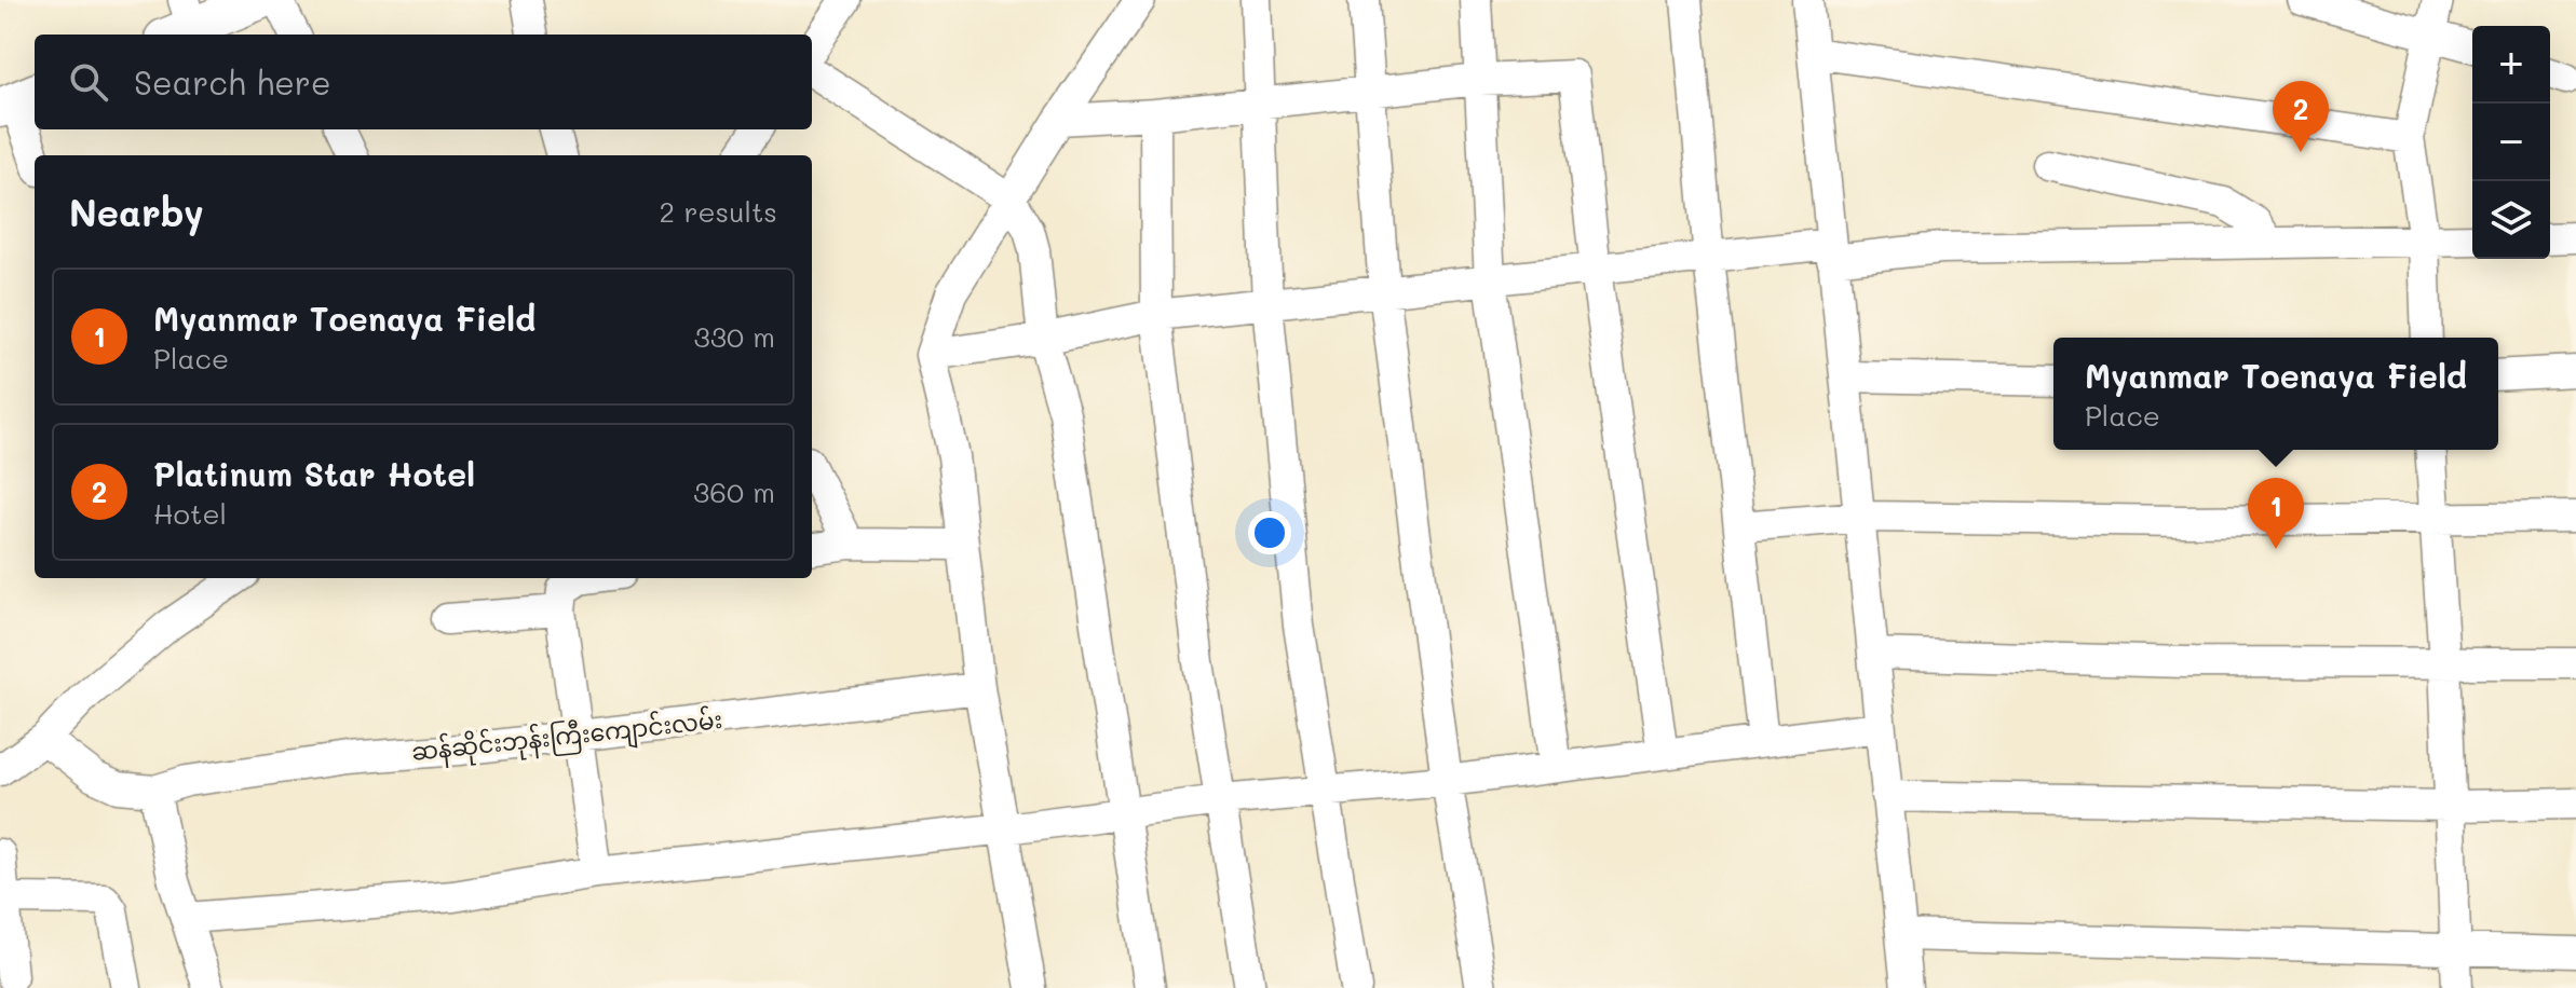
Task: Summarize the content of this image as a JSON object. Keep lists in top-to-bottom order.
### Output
{
  "streets": {
    "street": ["ဆန်ဆိုင်းဘုန်းကြီးကျောင်းလမ်း"]
  },
  "page": {
    "map_buttons": ["+", "−"],
    "search": "Search here",
    "pins": ["2", "1"],
    "heading": ["Nearby", "2 results"],
    "list": [
      {
        "mark": "1",
        "name": "Myanmar Toenaya Field",
        "note": "Place",
        "value": "330 m"
      },
      {
        "mark": "2",
        "name": "Platinum Star Hotel",
        "note": "Hotel",
        "value": "360 m"
      }
    ],
    "popup": ["Myanmar Toenaya Field", "Place"]
  }
}
